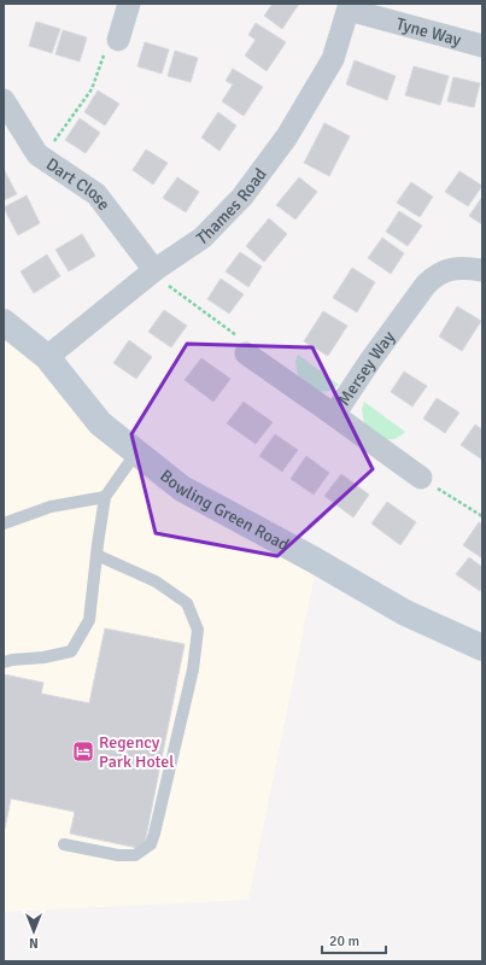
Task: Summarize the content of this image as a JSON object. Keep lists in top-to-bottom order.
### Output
{
  "streets": {
    "street": [
      "Tyne Way",
      "Dart Close",
      "Thames Road",
      "Mersey Way",
      "Bowling Green Road"
    ]
  },
  "crossings": [
    ["Tyne Way", "Thames Road"],
    ["Dart Close", "Thames Road"],
    ["Thames Road", "Bowling Green Road"]
  ],
  "places": {
    "hotel": ["Regency Park Hotel"]
  },
  "scale_bar": "20 m",
  "north": "bottom"
}
